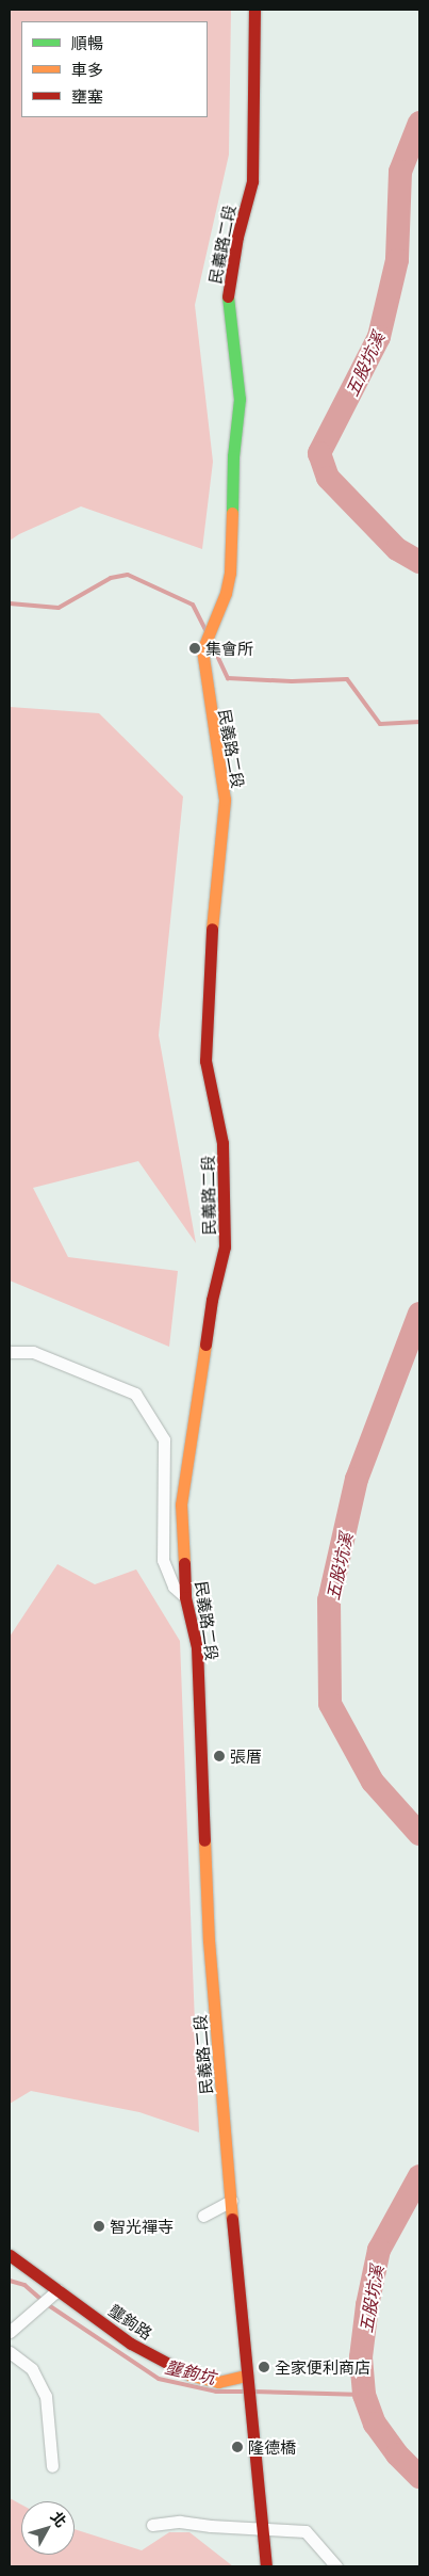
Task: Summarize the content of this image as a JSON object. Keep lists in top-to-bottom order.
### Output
{
  "streets": {
    "main road": ["民義路二段", "壟鉤路"]
  },
  "crossings": [
    ["民義路二段", "壟鉤路"]
  ],
  "water": ["五股坑溪", "壟鉤坑"],
  "places": [
    "集會所",
    "張厝",
    "智光禪寺",
    "全家便利商店",
    "隆德橋"
  ],
  "legend": ["順暢", "車多", "壅塞"],
  "north": "top right"
}
